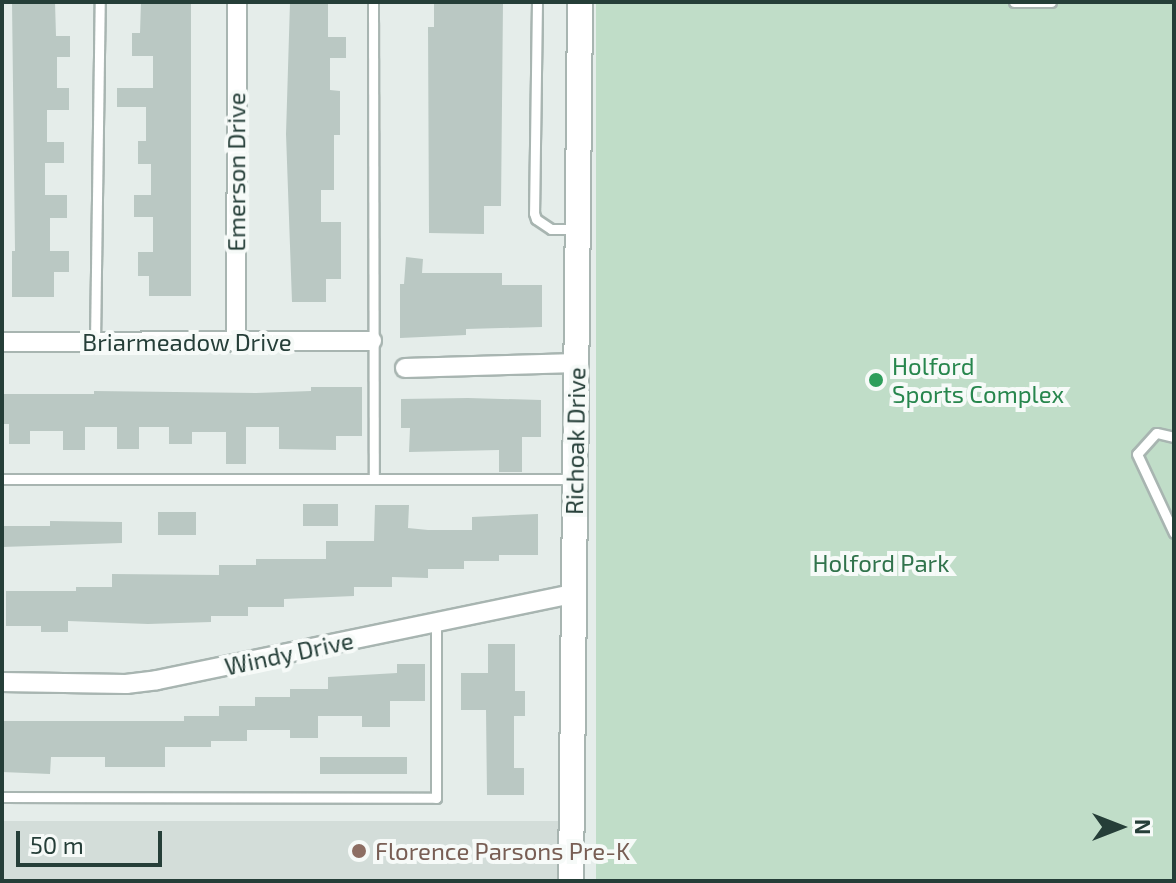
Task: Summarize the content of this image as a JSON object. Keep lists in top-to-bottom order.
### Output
{
  "streets": {
    "street": [
      "Emerson Drive",
      "Briarmeadow Drive",
      "Richoak Drive",
      "Windy Drive"
    ]
  },
  "crossings": [
    ["Emerson Drive", "Briarmeadow Drive"],
    ["Richoak Drive", "Windy Drive"]
  ],
  "parks": ["Holford Park"],
  "places": ["Holford Sports Complex", "Florence Parsons Pre-K"],
  "scale_bar": "50 m",
  "north": "right"
}
